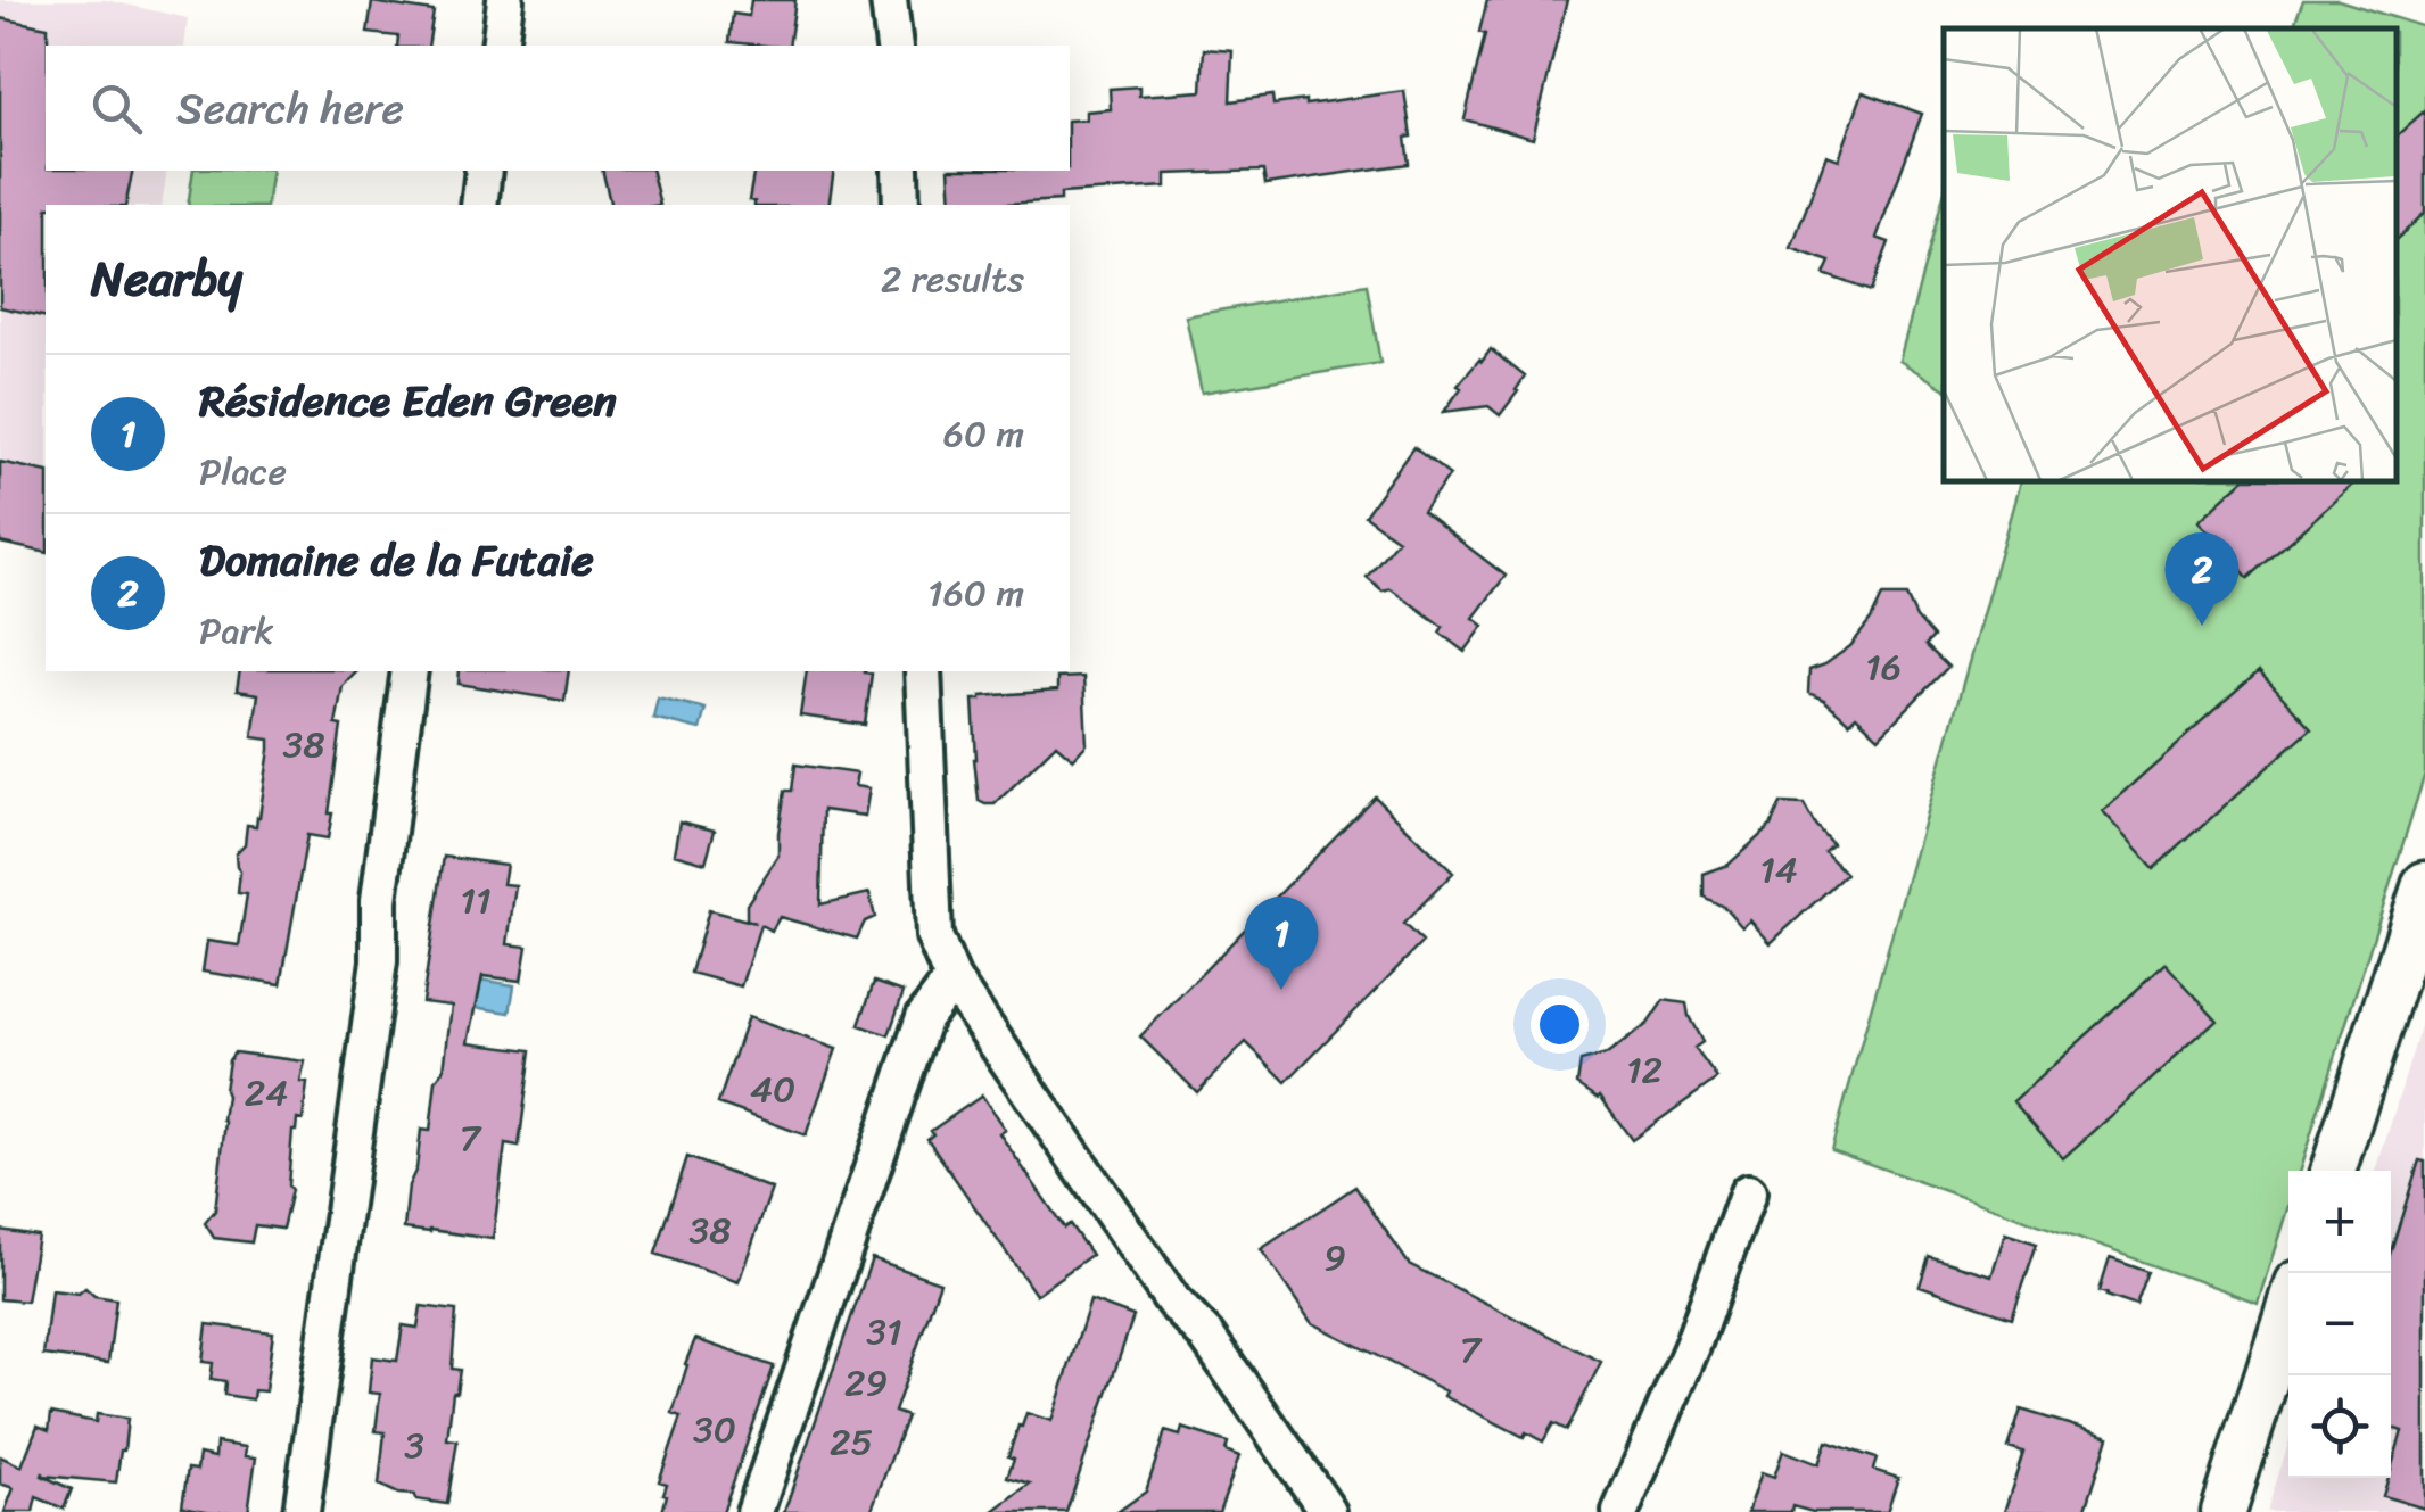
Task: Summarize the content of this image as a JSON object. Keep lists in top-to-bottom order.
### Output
{
  "house_numbers": [
    "16",
    "38",
    "14",
    "11",
    "12",
    "40",
    "24",
    "7",
    "38",
    "9",
    "31",
    "7",
    "29",
    "30",
    "25",
    "3"
  ],
  "page": {
    "search": "Search here",
    "heading": ["Nearby", "2 results"],
    "list": [
      {
        "mark": "1",
        "name": "Résidence Eden Green",
        "note": "Place",
        "value": "60 m"
      },
      {
        "mark": "2",
        "name": "Domaine de la Futaie",
        "note": "Park",
        "value": "160 m"
      }
    ],
    "pins": ["2", "1"],
    "map_buttons": ["+", "−"]
  }
}
